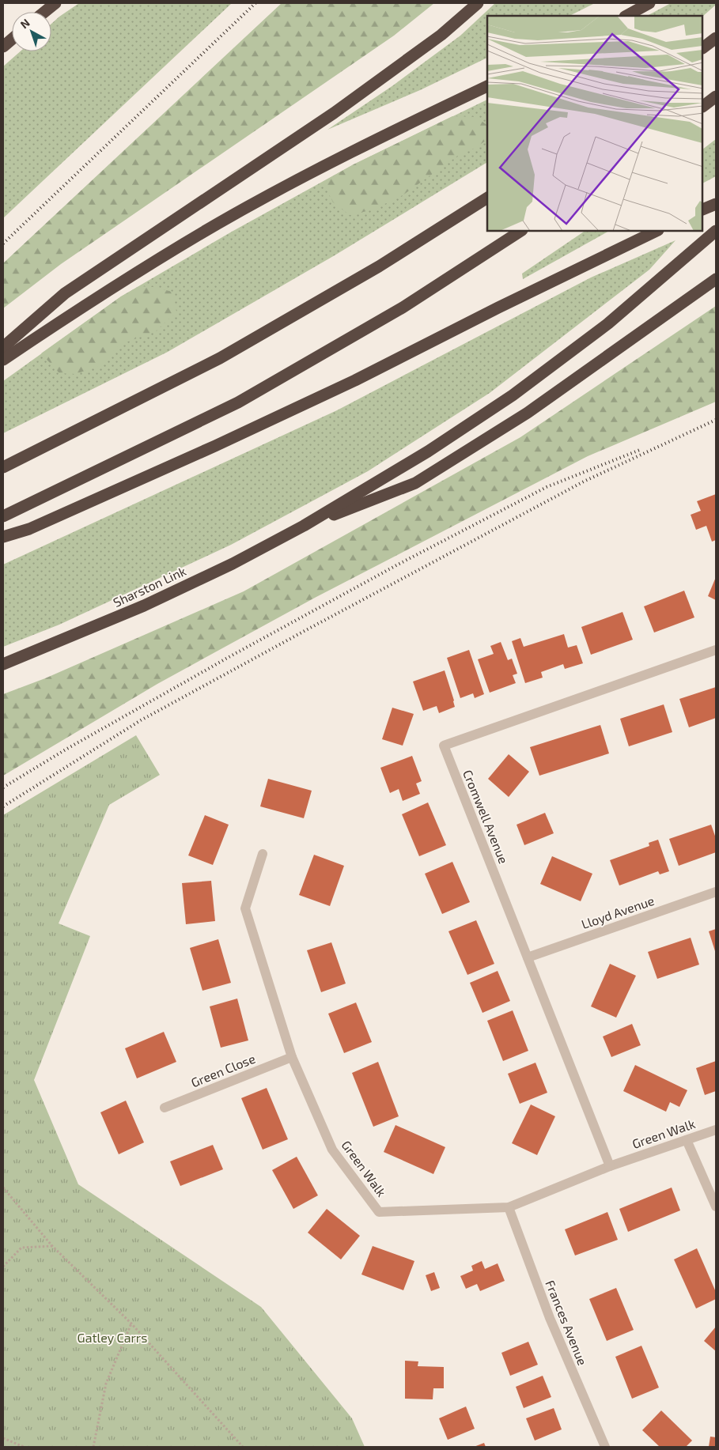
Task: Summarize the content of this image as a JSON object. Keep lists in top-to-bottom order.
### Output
{
  "streets": {
    "highway": ["Sharston Link"],
    "street": [
      "Cromwell Avenue",
      "Lloyd Avenue",
      "Green Close",
      "Green Walk",
      "Frances Avenue"
    ]
  },
  "crossings": [
    ["Cromwell Avenue", "Lloyd Avenue"],
    ["Cromwell Avenue", "Green Walk"],
    ["Green Close", "Green Walk"],
    ["Green Walk", "Frances Avenue"]
  ],
  "parks": ["Gatley Carrs"],
  "north": "top left"
}
